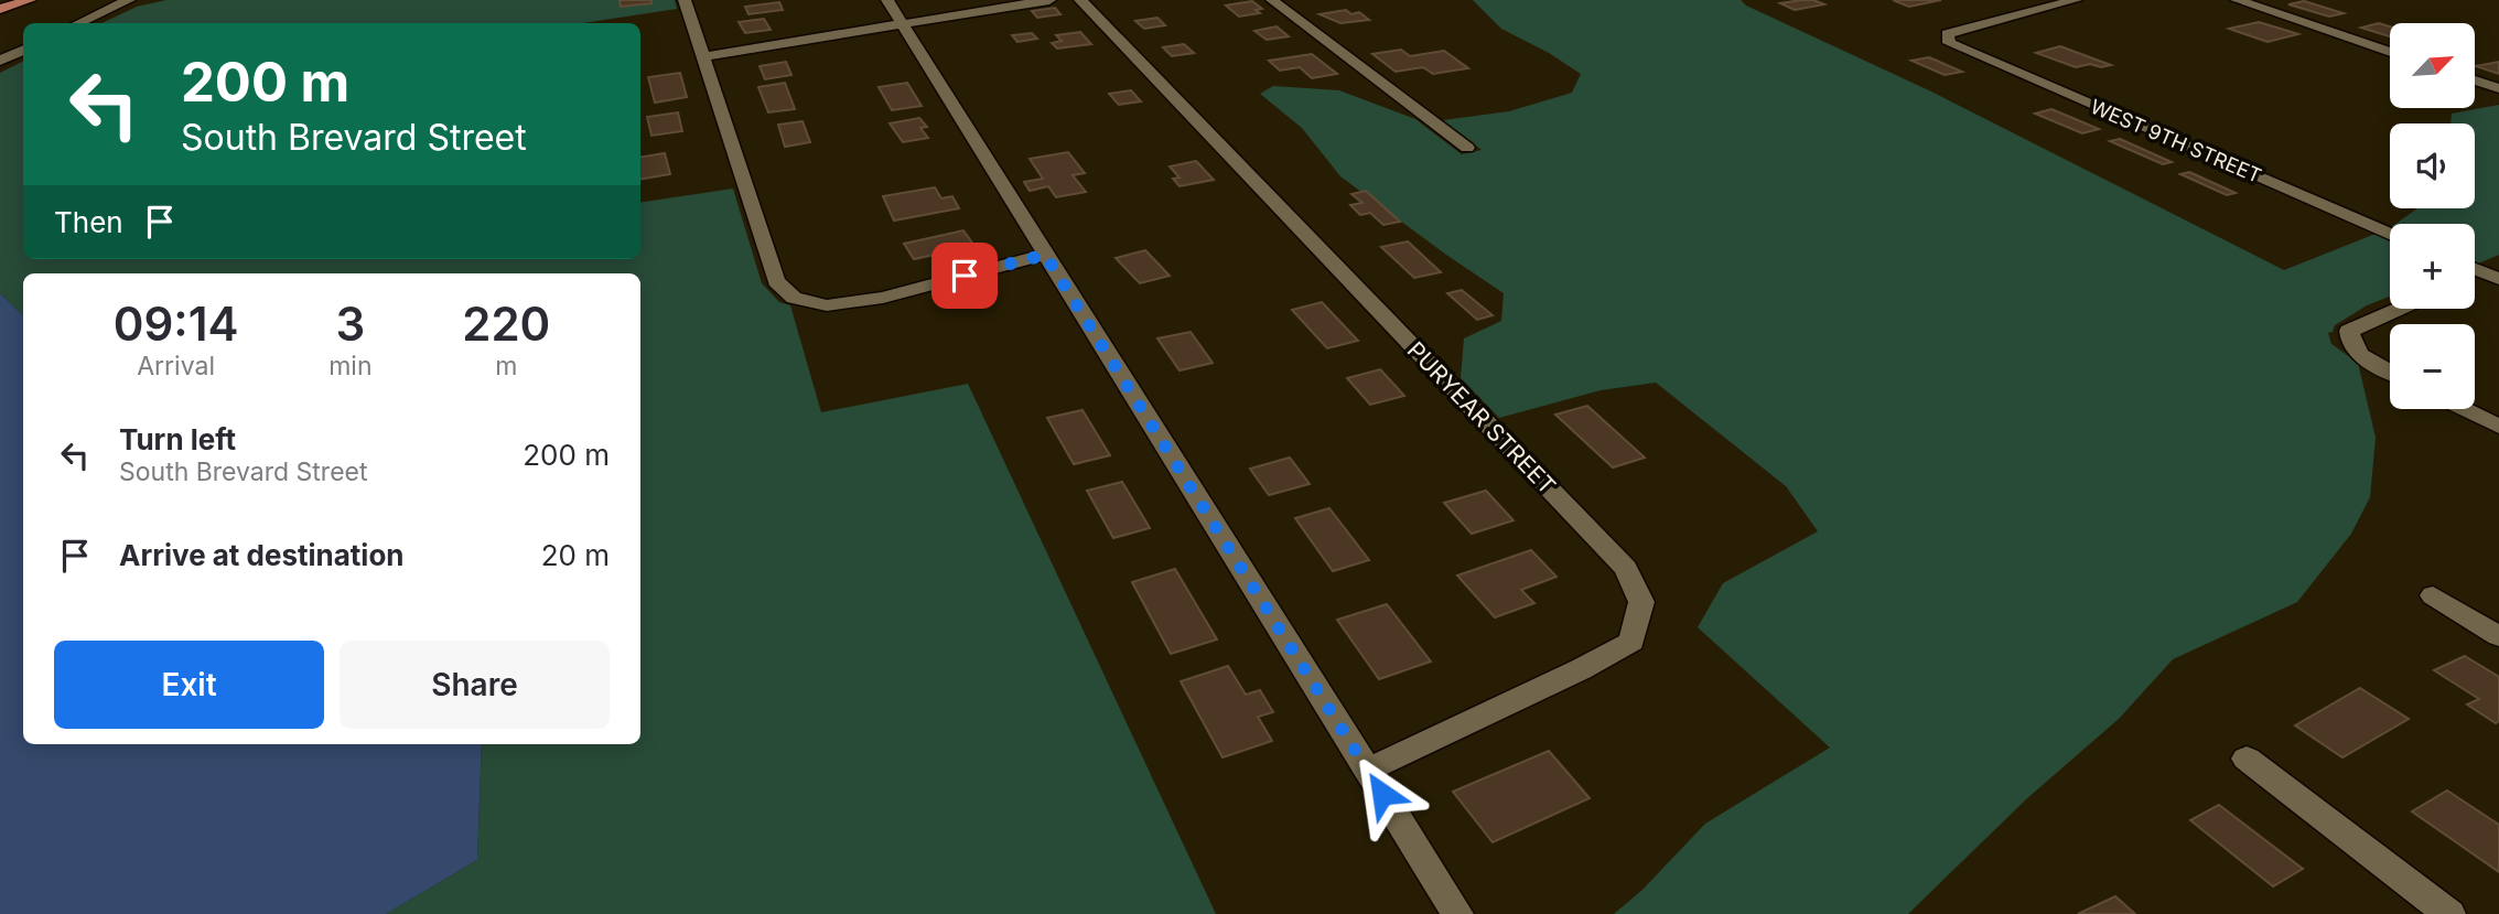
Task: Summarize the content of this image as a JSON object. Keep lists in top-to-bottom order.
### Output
{
  "streets": {
    "street": ["WEST 9TH STREET", "PURYEAR STREET"]
  },
  "north": "top right",
  "page": {
    "map_buttons": ["+", "−"],
    "turn": ["200 m", "South Brevard Street"],
    "then": "Then",
    "eta": [
      "09:14",
      "Arrival",
      "3",
      "min",
      "220",
      "m"
    ],
    "list": [
      {
        "name": "Turn left",
        "note": "South Brevard Street",
        "value": "200 m"
      },
      {
        "name": "Arrive at destination",
        "value": "20 m"
      }
    ],
    "buttons": ["Exit", "Share"]
  }
}
